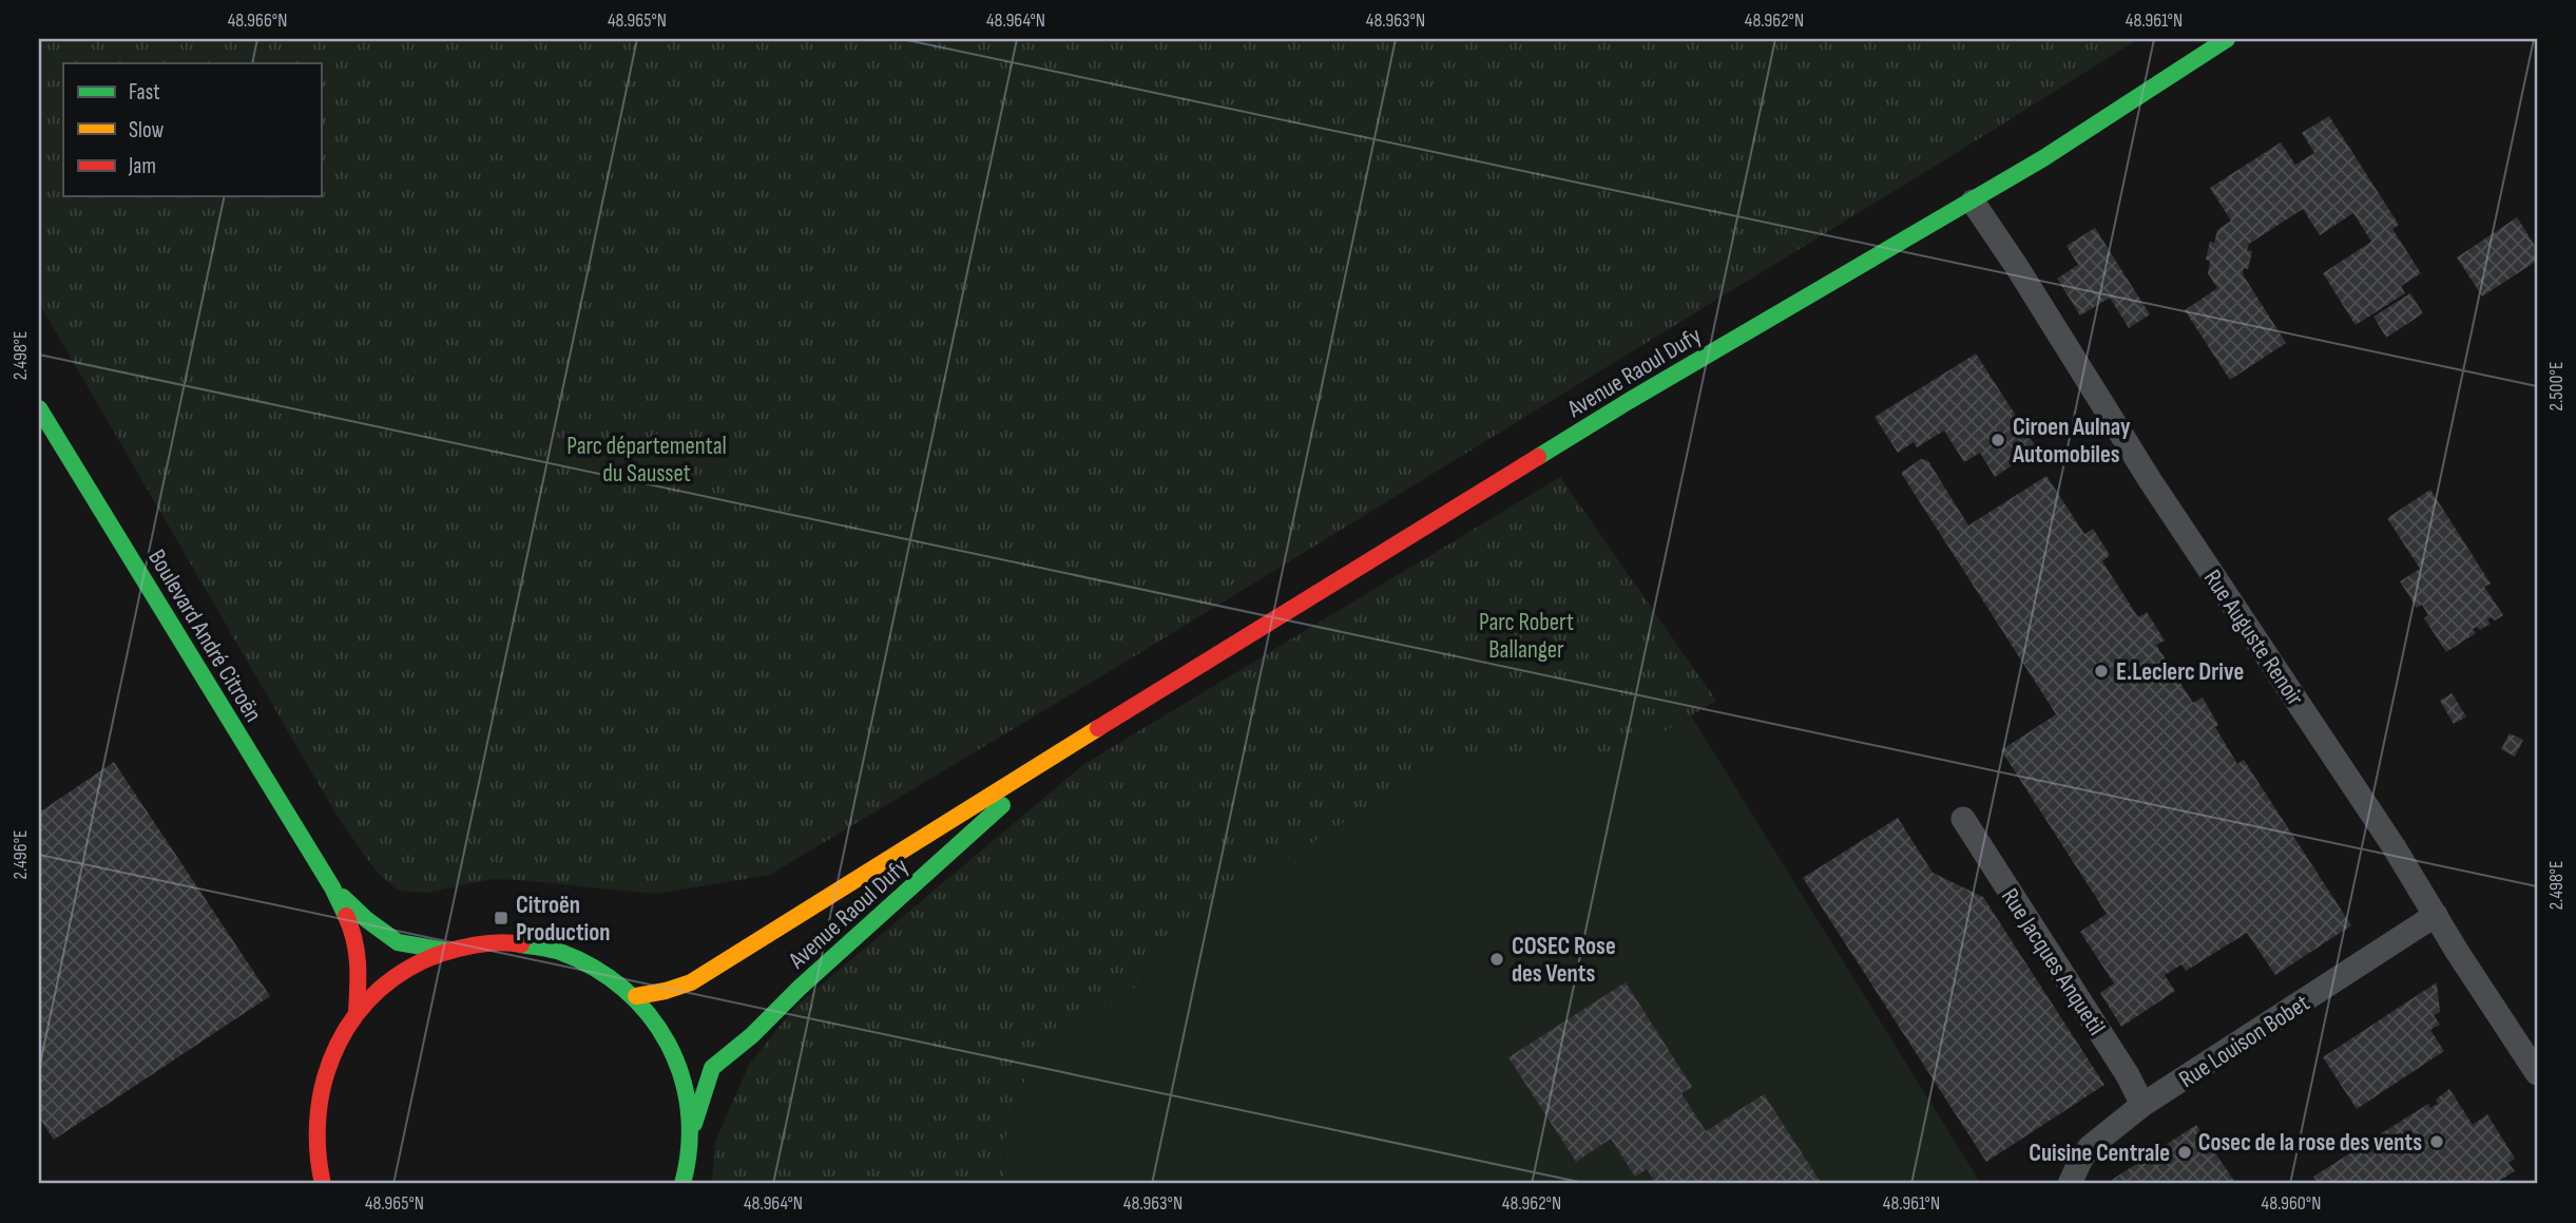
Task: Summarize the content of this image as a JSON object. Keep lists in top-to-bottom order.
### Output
{
  "streets": {
    "main road": ["Avenue Raoul Dufy", "Boulevard André Citroën"],
    "street": ["Rue Auguste Renoir", "Rue Jacques Anquetil", "Rue Louison Bobet"]
  },
  "crossings": [
    ["Avenue Raoul Dufy", "Rue Auguste Renoir"],
    ["Rue Auguste Renoir", "Rue Louison Bobet"],
    ["Rue Jacques Anquetil", "Rue Louison Bobet"]
  ],
  "parks": ["Parc départemental du Sausset", "Parc Robert Ballanger"],
  "places": {
    "other": [
      "Ciroen Aulnay Automobiles",
      "E.Leclerc Drive",
      "COSEC Rose des Vents",
      "Cosec de la rose des vents",
      "Cuisine Centrale"
    ],
    "transit": ["Citroën Production"]
  },
  "legend": ["Fast", "Slow", "Jam"],
  "coordinates": [
    "48.966°N",
    "48.965°N",
    "48.964°N",
    "48.963°N",
    "48.962°N",
    "48.961°N",
    "2.498°E",
    "2.500°E",
    "2.496°E",
    "48.960°N"
  ]
}
